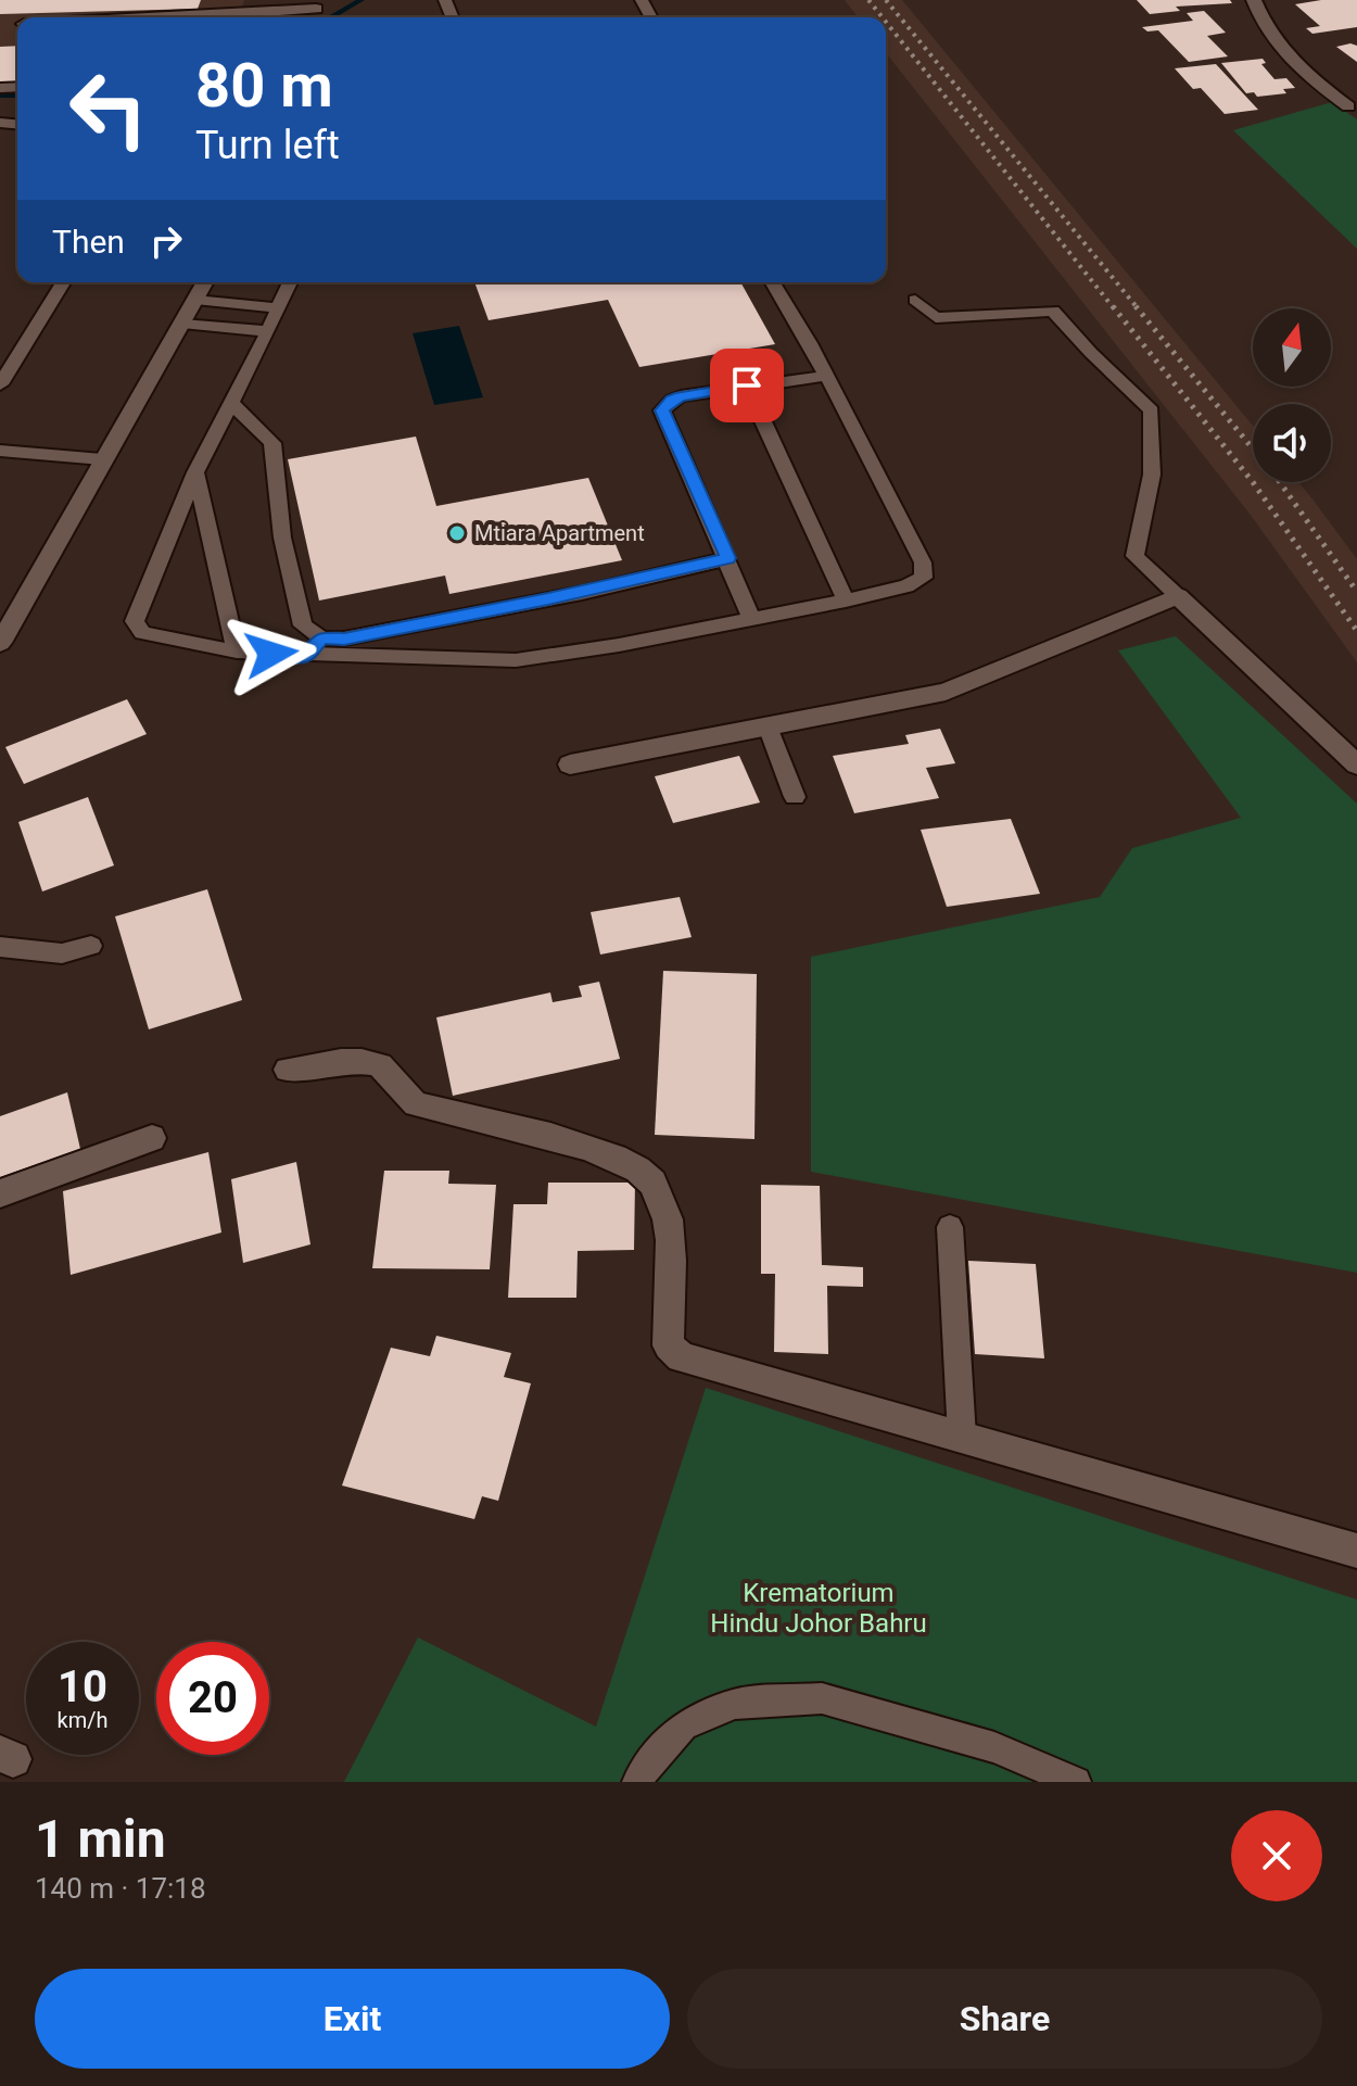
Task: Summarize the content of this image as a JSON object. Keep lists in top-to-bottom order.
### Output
{
  "parks": ["Krematorium Hindu Johor Bahru"],
  "places": ["Mtiara Apartment"],
  "north": "top",
  "page": {
    "turn": ["80 m", "Turn left"],
    "then": "Then",
    "speed": "10 km/h",
    "limit": "20",
    "heading": ["1 min", "140 m · 17:18"],
    "buttons": ["Exit", "Share"]
  }
}
